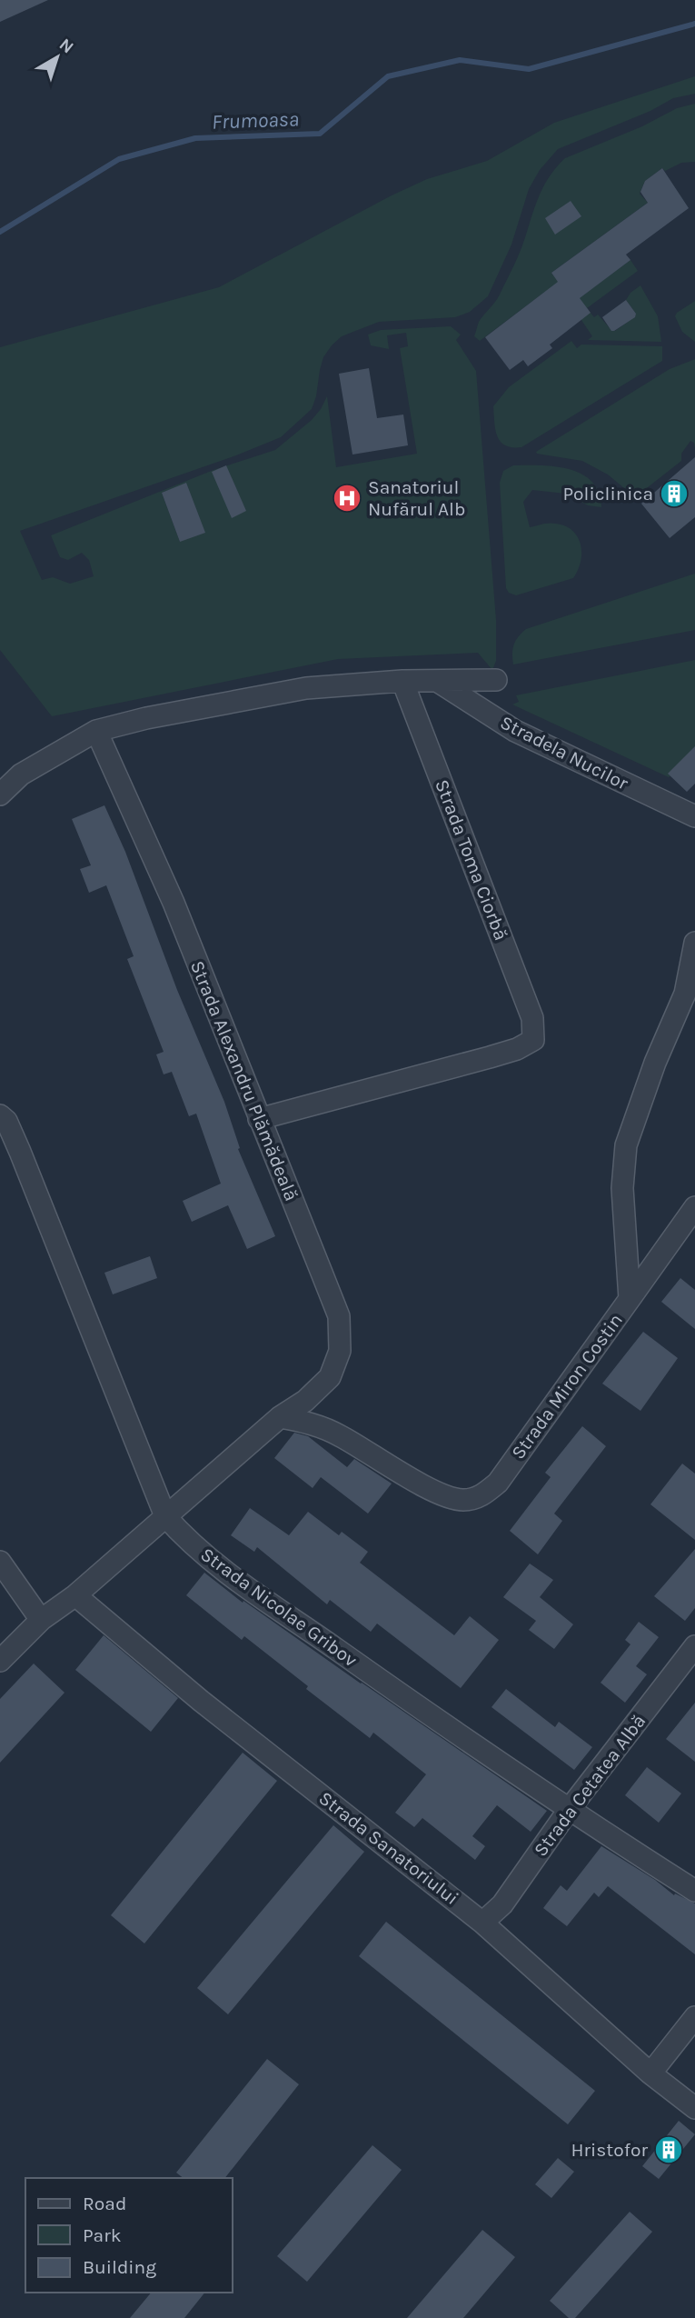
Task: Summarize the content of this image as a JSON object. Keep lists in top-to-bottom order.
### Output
{
  "streets": {
    "street": [
      "Stradela Nucilor",
      "Strada Toma Ciorbă",
      "Strada Alexandru Plămădeală",
      "Strada Miron Costin",
      "Strada Nicolae Gribov",
      "Strada Cetatea Albă",
      "Strada Sanatoriului"
    ]
  },
  "crossings": [
    ["Strada Toma Ciorbă", "Strada Alexandru Plămădeală"],
    ["Strada Alexandru Plămădeală", "Strada Miron Costin"],
    ["Strada Alexandru Plămădeală", "Strada Nicolae Gribov"],
    ["Strada Alexandru Plămădeală", "Strada Sanatoriului"],
    ["Strada Nicolae Gribov", "Strada Cetatea Albă"],
    ["Strada Cetatea Albă", "Strada Sanatoriului"]
  ],
  "water": ["Frumoasa"],
  "places": {
    "building": ["Policlinica", "Hristofor"],
    "hospital": ["Sanatoriul Nufărul Alb"]
  },
  "legend": ["Road", "Park", "Building"],
  "north": "top right"
}
